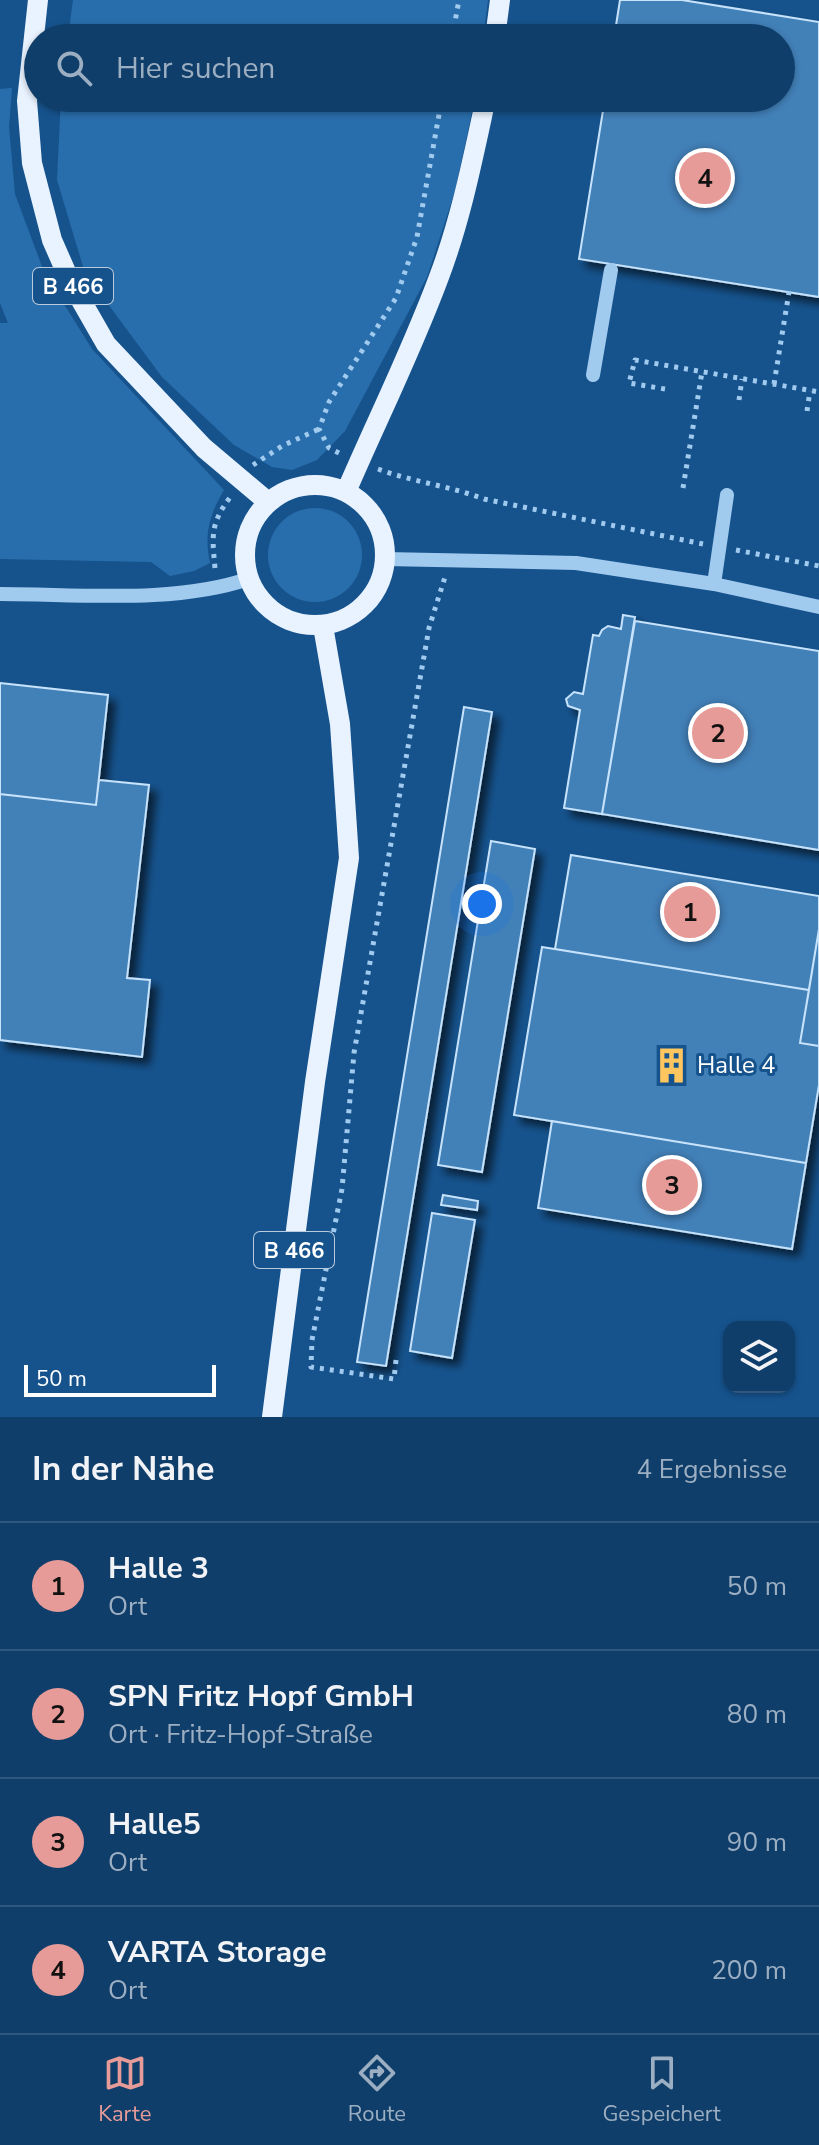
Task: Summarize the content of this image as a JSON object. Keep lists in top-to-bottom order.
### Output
{
  "streets": {
    "main road": ["B 466"]
  },
  "places": {
    "building": ["Halle 4"]
  },
  "scale_bar": "50 m",
  "page": {
    "search": "Hier suchen",
    "pins": [
      "4",
      "2",
      "1",
      "3"
    ],
    "scale": "50 m",
    "heading": ["In der Nähe", "4 Ergebnisse"],
    "list": [
      {
        "mark": "1",
        "name": "Halle 3",
        "note": "Ort",
        "value": "50 m"
      },
      {
        "mark": "2",
        "name": "SPN Fritz Hopf GmbH",
        "note": "Ort · Fritz-Hopf-Straße",
        "value": "80 m"
      },
      {
        "mark": "3",
        "name": "Halle5",
        "note": "Ort",
        "value": "90 m"
      },
      {
        "mark": "4",
        "name": "VARTA Storage",
        "note": "Ort",
        "value": "200 m"
      }
    ],
    "nav": ["Karte", "Route", "Gespeichert"]
  }
}
